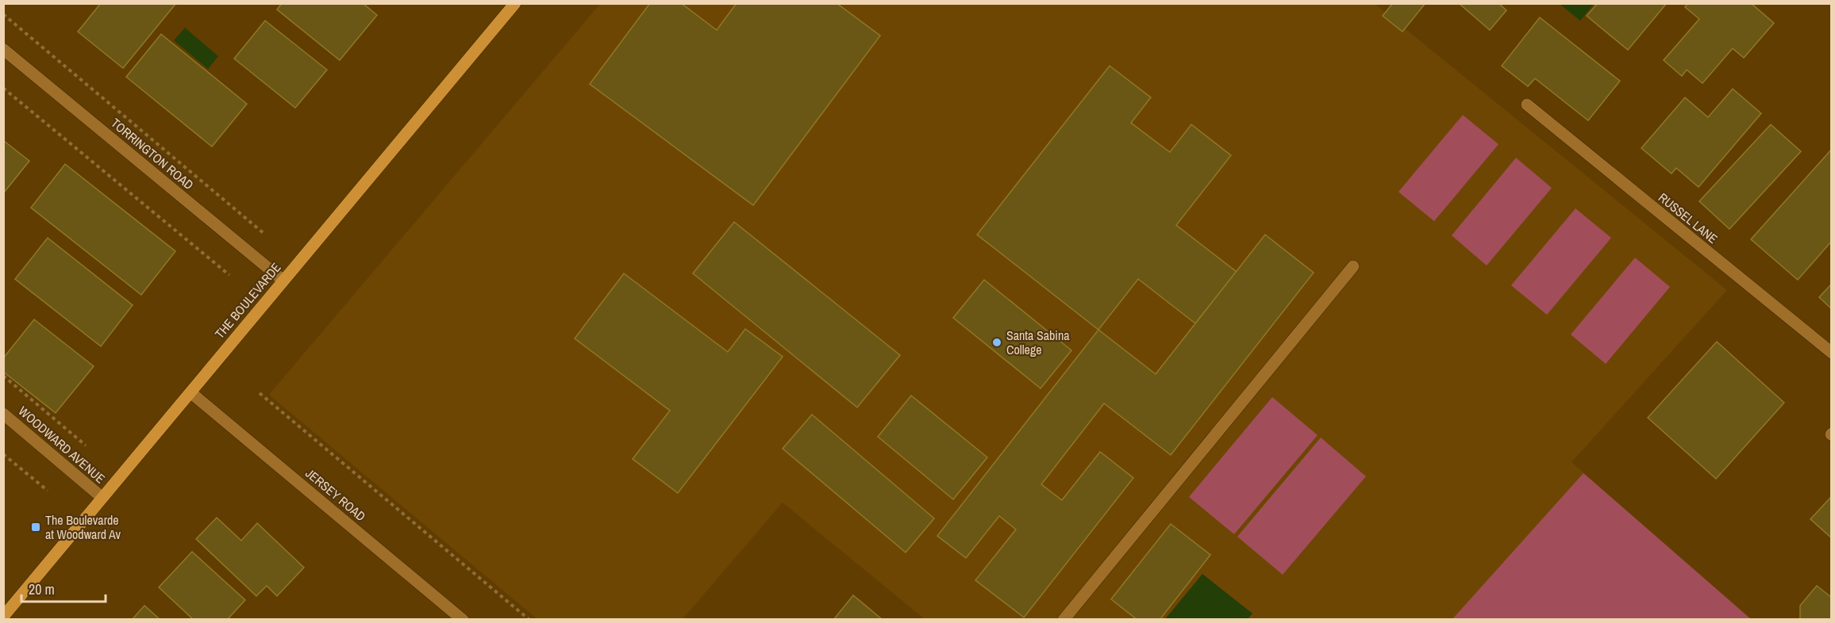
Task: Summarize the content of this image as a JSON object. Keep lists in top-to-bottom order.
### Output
{
  "streets": {
    "main road": ["THE BOULEVARDE"],
    "street": [
      "TORRINGTON ROAD",
      "RUSSEL LANE",
      "WOODWARD AVENUE",
      "JERSEY ROAD"
    ]
  },
  "crossings": [
    ["TORRINGTON ROAD", "THE BOULEVARDE"],
    ["THE BOULEVARDE", "WOODWARD AVENUE"],
    ["THE BOULEVARDE", "JERSEY ROAD"]
  ],
  "places": {
    "other": ["Santa Sabina College"],
    "transit": ["The Boulevarde at Woodward Av"]
  },
  "scale_bar": "20 m"
}
